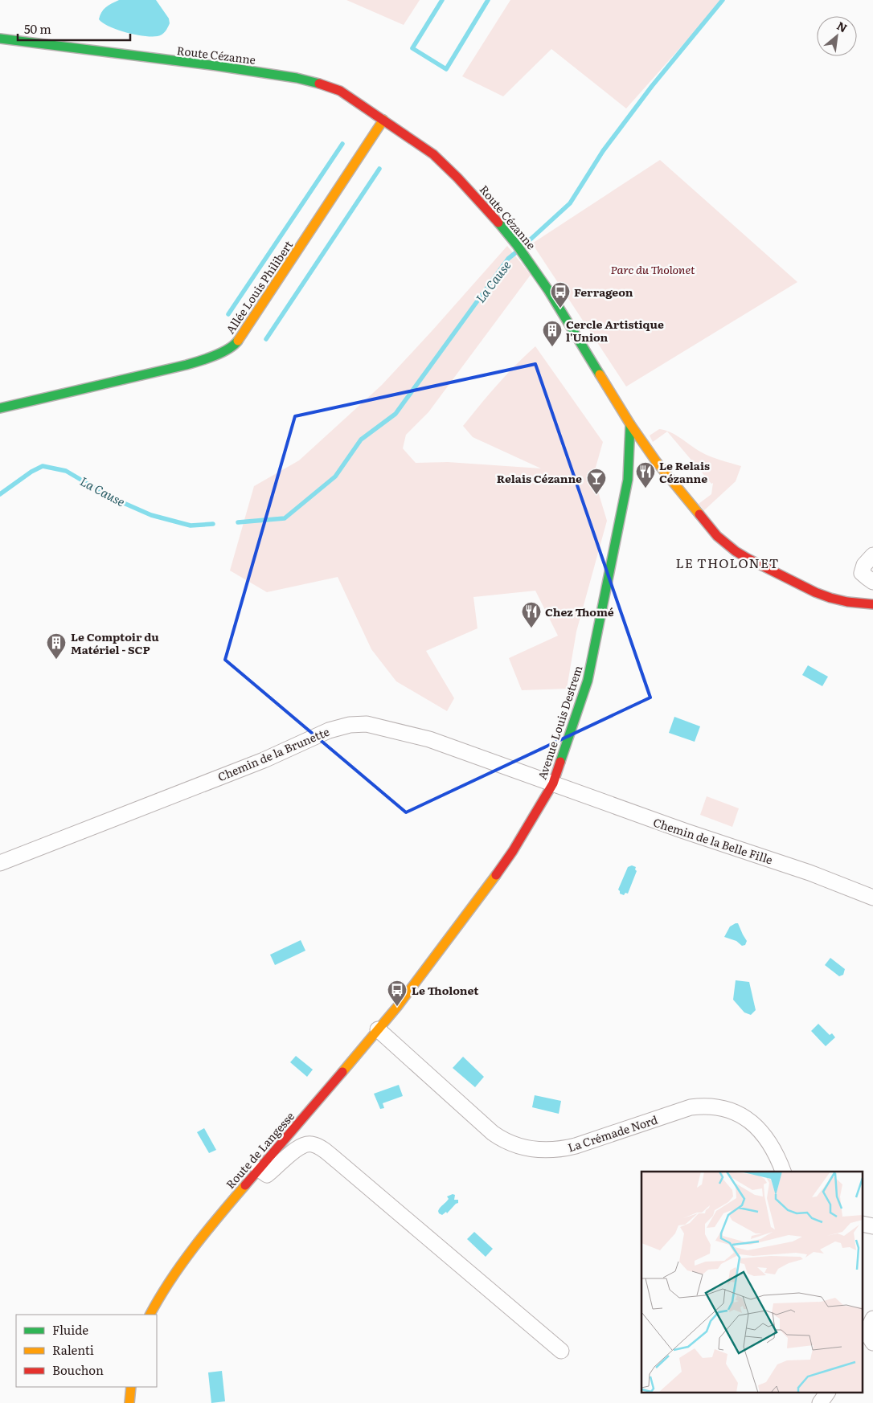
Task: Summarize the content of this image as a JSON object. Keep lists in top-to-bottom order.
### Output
{
  "streets": {
    "street": [
      "Route Cézanne",
      "Allée Louis Philibert",
      "Avenue Louis Destrem",
      "Chemin de la Brunette",
      "Chemin de la Belle Fille",
      "La Crémade Nord",
      "Route de Langesse"
    ]
  },
  "crossings": [
    ["Route Cézanne", "Allée Louis Philibert"],
    ["Route Cézanne", "Avenue Louis Destrem"],
    ["Avenue Louis Destrem", "Chemin de la Brunette"],
    ["Avenue Louis Destrem", "Chemin de la Belle Fille"],
    ["Avenue Louis Destrem", "Route de Langesse"],
    ["Chemin de la Brunette", "Chemin de la Belle Fille"],
    ["La Crémade Nord", "Route de Langesse"]
  ],
  "districts": ["LE THOLONET"],
  "water": ["La Cause"],
  "parks": ["Parc du Tholonet"],
  "places": {
    "bus stop": ["Ferrageon", "Le Tholonet"],
    "building": ["Cercle Artistique l'Union", "Le Comptoir du Matériel - SCP"],
    "restaurant": ["Le Relais Cézanne", "Chez Thomé"],
    "bar": ["Relais Cézanne"]
  },
  "legend": ["Fluide", "Ralenti", "Bouchon"],
  "scale_bar": "50 m",
  "north": "top right"
}
